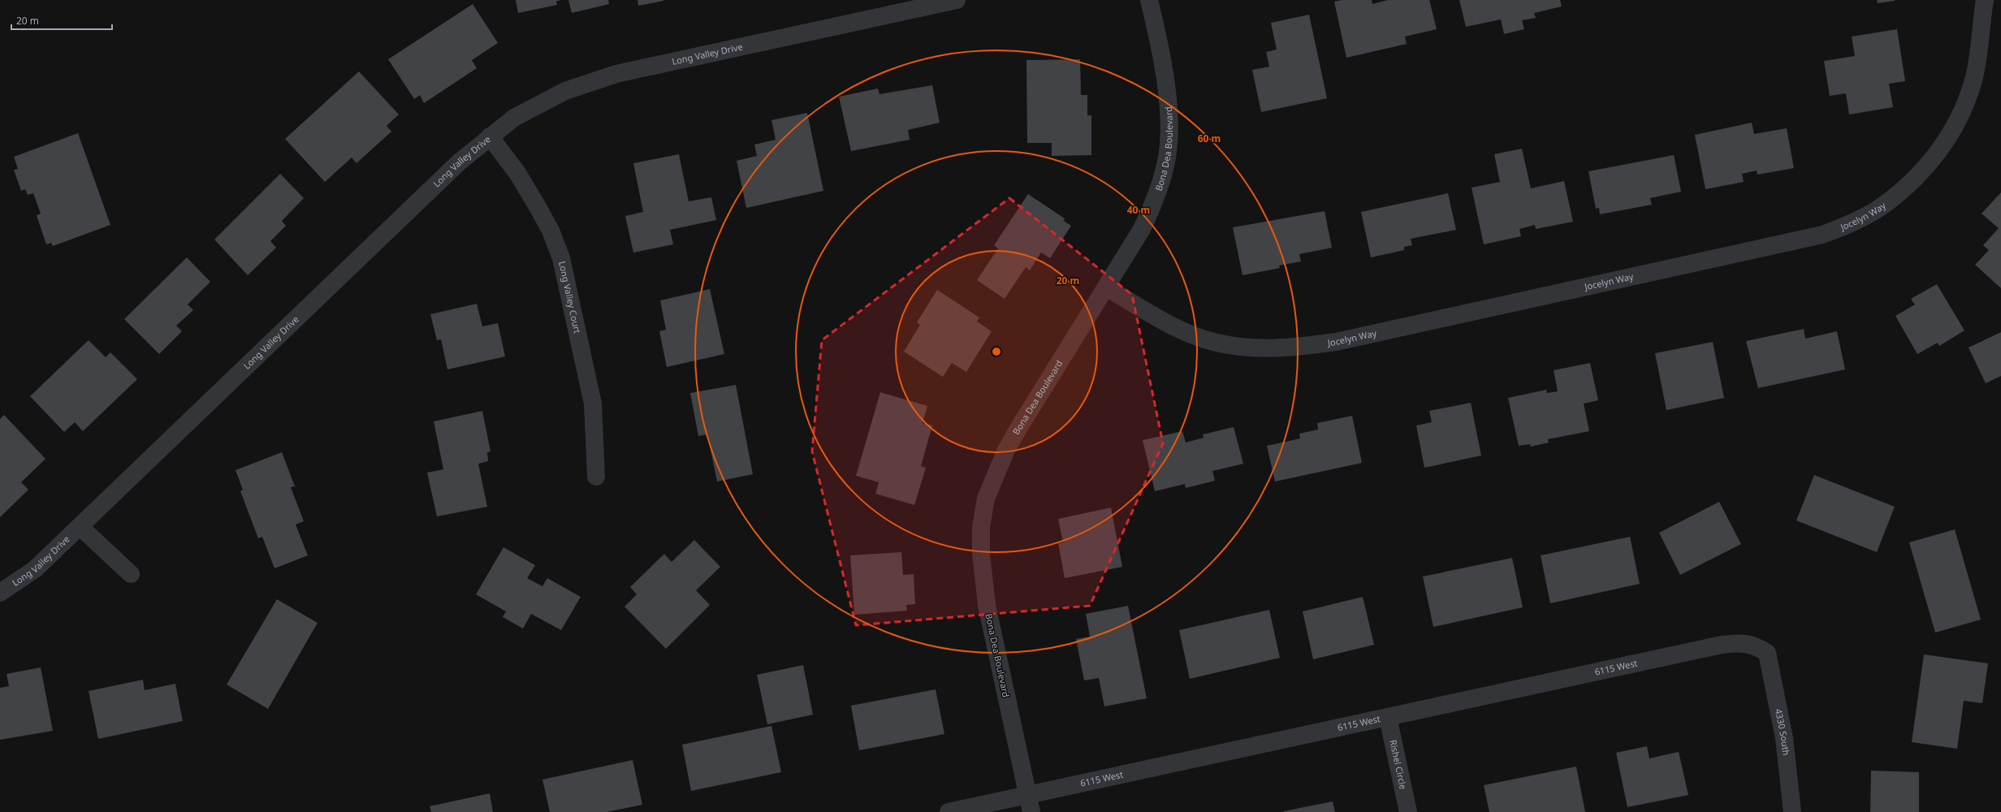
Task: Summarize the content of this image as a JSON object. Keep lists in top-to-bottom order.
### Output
{
  "streets": {
    "street": [
      "Long Valley Drive",
      "Bona Dea Boulevard",
      "Jocelyn Way",
      "Long Valley Court",
      "6115 West",
      "4330 South",
      "Rishel Circle"
    ]
  },
  "crossings": [
    ["Long Valley Drive", "Long Valley Court"],
    ["Bona Dea Boulevard", "Jocelyn Way"],
    ["Bona Dea Boulevard", "6115 West"],
    ["6115 West", "4330 South"],
    ["6115 West", "Rishel Circle"]
  ],
  "scale_bar": "20 m",
  "rings": ["60 m", "40 m", "20 m"]
}
